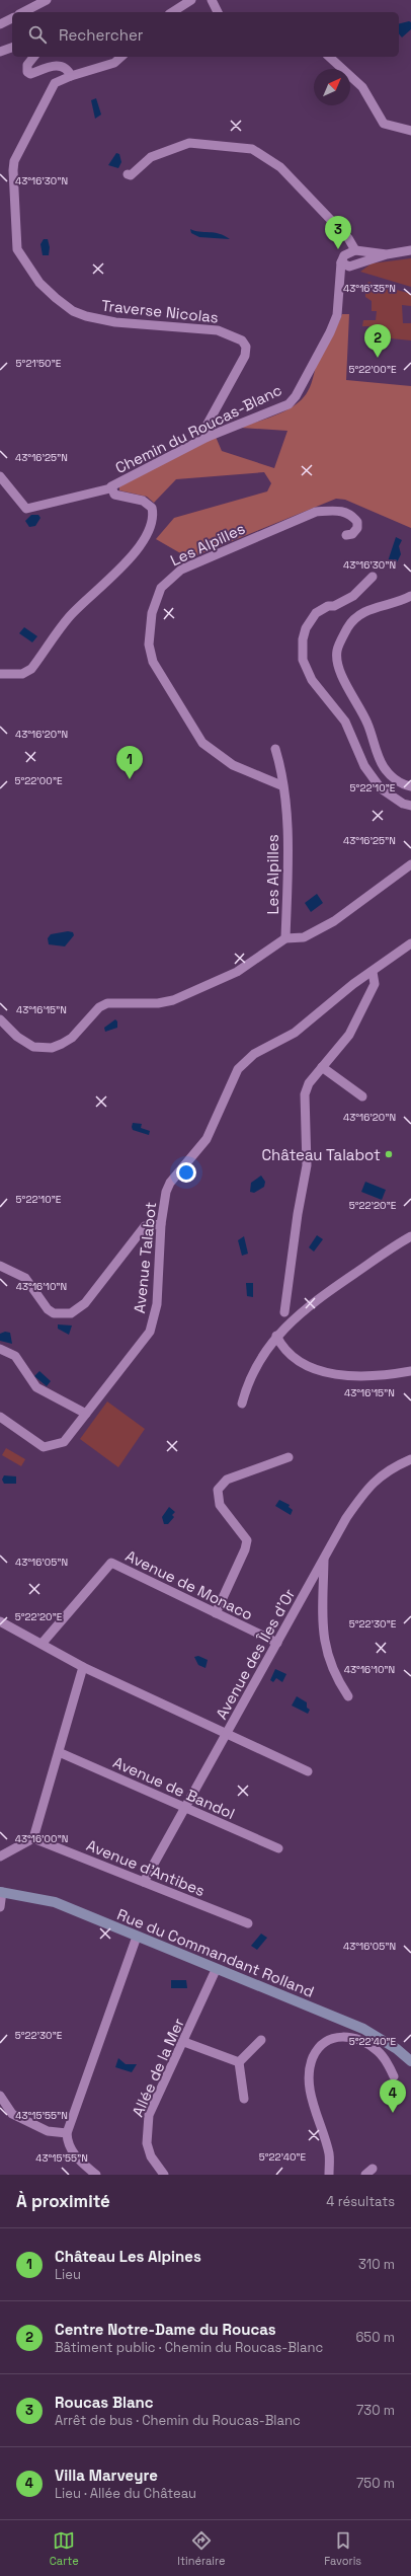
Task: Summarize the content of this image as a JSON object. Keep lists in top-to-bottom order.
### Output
{
  "streets": {
    "street": [
      "Traverse Nicolas",
      "Chemin du Roucas-Blanc",
      "Les Alpilles",
      "Avenue Talabot",
      "Avenue de Monaco",
      "Avenue des Îles d'Or",
      "Avenue de Bandol",
      "Avenue d'Antibes",
      "Rue du Commandant Rolland",
      "Allée de la Mer"
    ]
  },
  "crossings": [
    ["Traverse Nicolas", "Chemin du Roucas-Blanc"],
    ["Avenue de Monaco", "Avenue des Îles d'Or"],
    ["Avenue des Îles d'Or", "Avenue de Bandol"],
    ["Avenue des Îles d'Or", "Avenue d'Antibes"],
    ["Rue du Commandant Rolland", "Allée de la Mer"]
  ],
  "places": ["Château Talabot"],
  "north": "top right",
  "page": {
    "search": "Rechercher",
    "pins": [
      "3",
      "2",
      "1",
      "4"
    ],
    "heading": ["À proximité", "4 résultats"],
    "list": [
      {
        "mark": "1",
        "name": "Château Les Alpines",
        "note": "Lieu",
        "value": "310 m"
      },
      {
        "mark": "2",
        "name": "Centre Notre-Dame du Roucas",
        "note": "Bâtiment public · Chemin du Roucas-Blanc",
        "value": "650 m"
      },
      {
        "mark": "3",
        "name": "Roucas Blanc",
        "note": "Arrêt de bus · Chemin du Roucas-Blanc",
        "value": "730 m"
      },
      {
        "mark": "4",
        "name": "Villa Marveyre",
        "note": "Lieu · Allée du Château",
        "value": "750 m"
      }
    ],
    "nav": ["Carte", "Itinéraire", "Favoris"]
  },
  "coordinates": [
    "43°16'30\"N",
    "43°16'35\"N",
    "5°21'50\"E",
    "5°22'00\"E",
    "43°16'25\"N",
    "43°16'20\"N",
    "5°22'10\"E",
    "43°16'15\"N",
    "5°22'20\"E",
    "43°16'10\"N",
    "43°16'05\"N",
    "5°22'30\"E",
    "43°16'00\"N",
    "5°22'40\"E",
    "43°15'55\"N"
  ]
}
